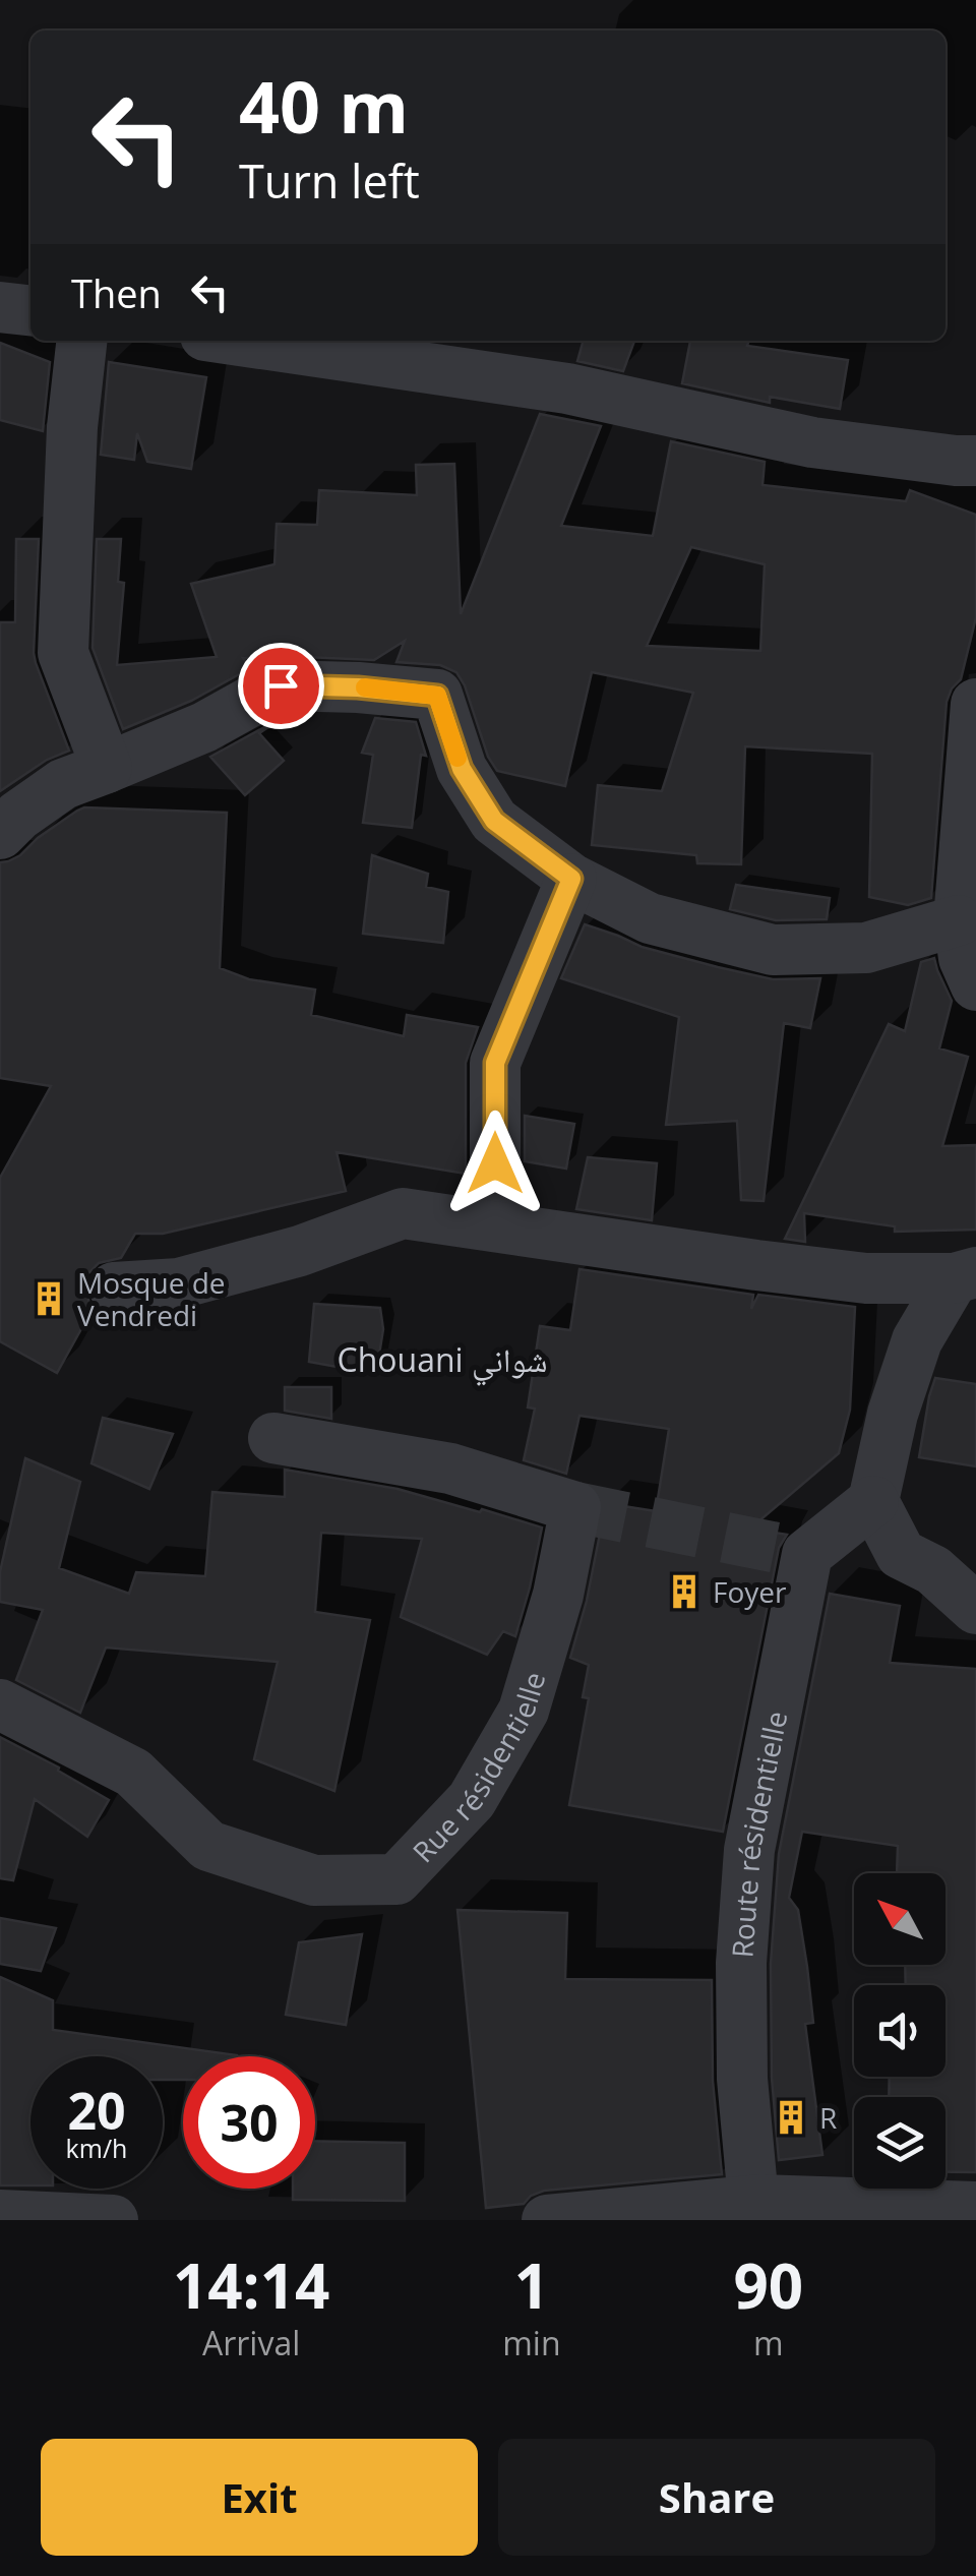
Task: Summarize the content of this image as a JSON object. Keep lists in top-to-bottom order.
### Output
{
  "streets": {
    "street": ["Rue résidentielle", "Route résidentielle"]
  },
  "districts": ["Chouani شواني"],
  "places": {
    "building": ["Mosque de Vendredi", "Foyer", "R"]
  },
  "north": "top left",
  "page": {
    "turn": ["40 m", "Turn left"],
    "then": "Then",
    "speed": "20 km/h",
    "limit": "30",
    "eta": [
      "14:14",
      "Arrival",
      "1",
      "min",
      "90",
      "m"
    ],
    "buttons": ["Exit", "Share"]
  }
}
